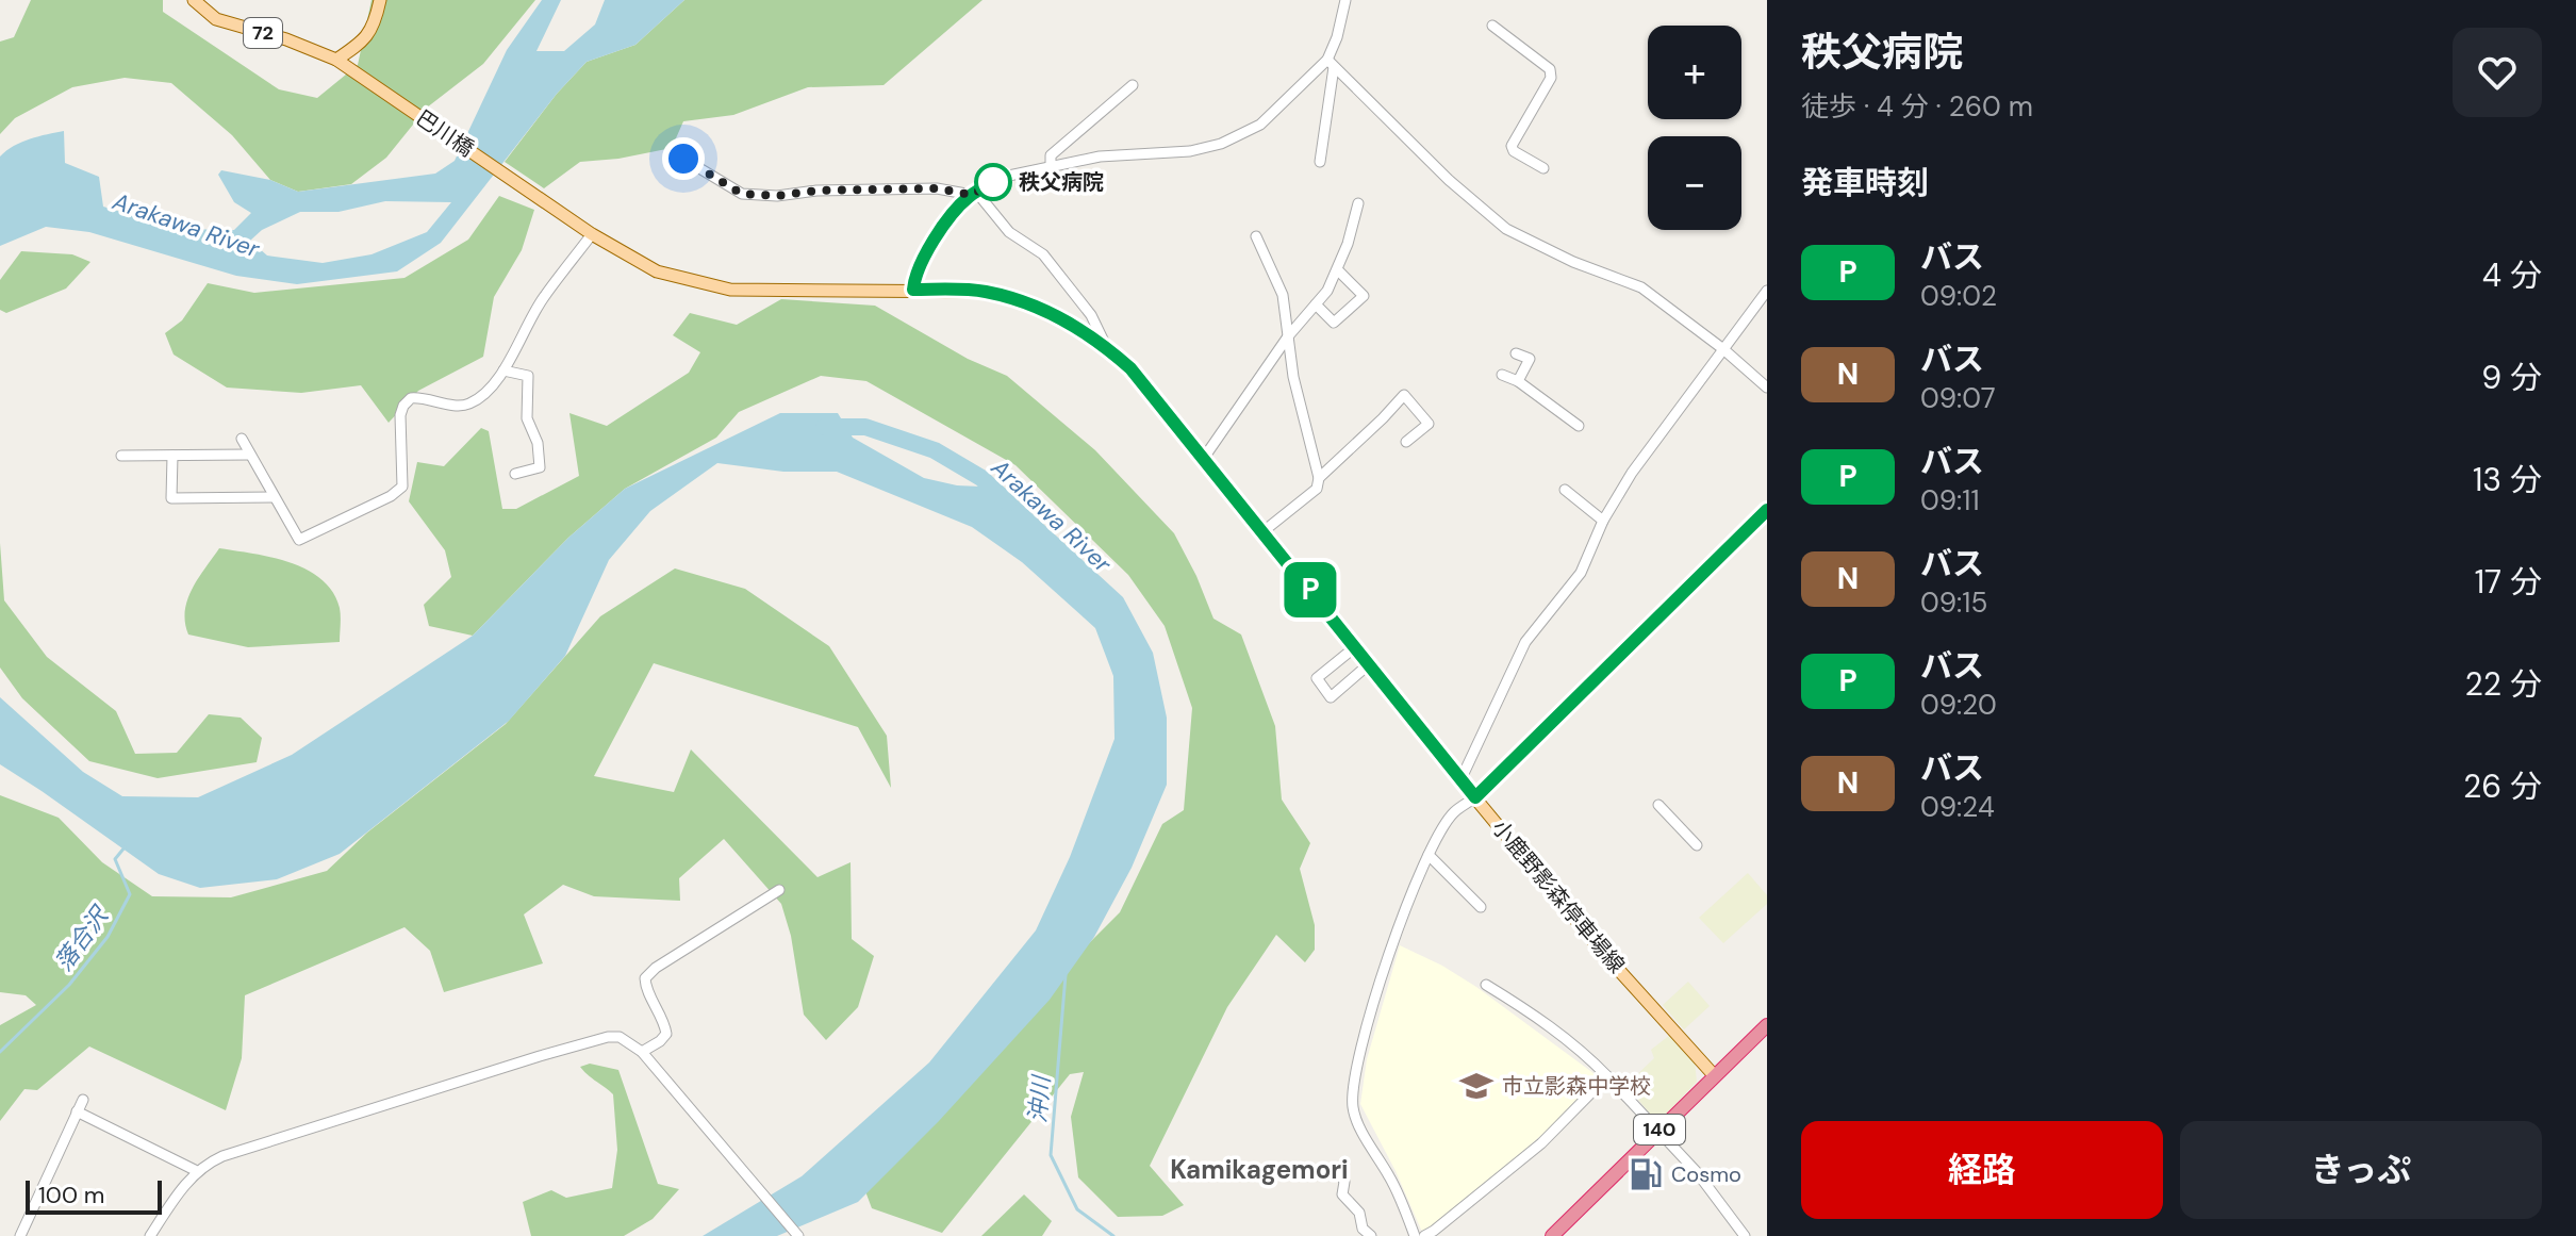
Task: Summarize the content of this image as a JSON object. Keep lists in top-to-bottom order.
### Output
{
  "streets": {
    "highway": ["140"],
    "main road": ["72", "巴川橋", "小鹿野影森停車場線"]
  },
  "crossings": [
    ["72", "巴川橋"],
    ["巴川橋", "小鹿野影森停車場線"],
    ["小鹿野影森停車場線", "140"]
  ],
  "districts": ["Kamikagemori"],
  "water": ["Arakawa River", "落合沢", "沖川"],
  "places": {
    "other": ["秩父病院"],
    "school or university": ["市立影森中学校"],
    "fuel station": ["Cosmo"]
  },
  "lines": ["bus line P"],
  "scale_bar": "100 m",
  "page": {
    "on_map": "P",
    "heading": [
      ["秩父病院", "徒歩 · 4 分 · 260 m"],
      "発車時刻"
    ],
    "map_buttons": ["+", "−"],
    "list": [
      {
        "mark": "P",
        "name": "バス",
        "note": "09:02",
        "value": "4 分"
      },
      {
        "mark": "N",
        "name": "バス",
        "note": "09:07",
        "value": "9 分"
      },
      {
        "mark": "P",
        "name": "バス",
        "note": "09:11",
        "value": "13 分"
      },
      {
        "mark": "N",
        "name": "バス",
        "note": "09:15",
        "value": "17 分"
      },
      {
        "mark": "P",
        "name": "バス",
        "note": "09:20",
        "value": "22 分"
      },
      {
        "mark": "N",
        "name": "バス",
        "note": "09:24",
        "value": "26 分"
      }
    ],
    "buttons": ["経路", "きっぷ"],
    "scale": "100 m"
  }
}
